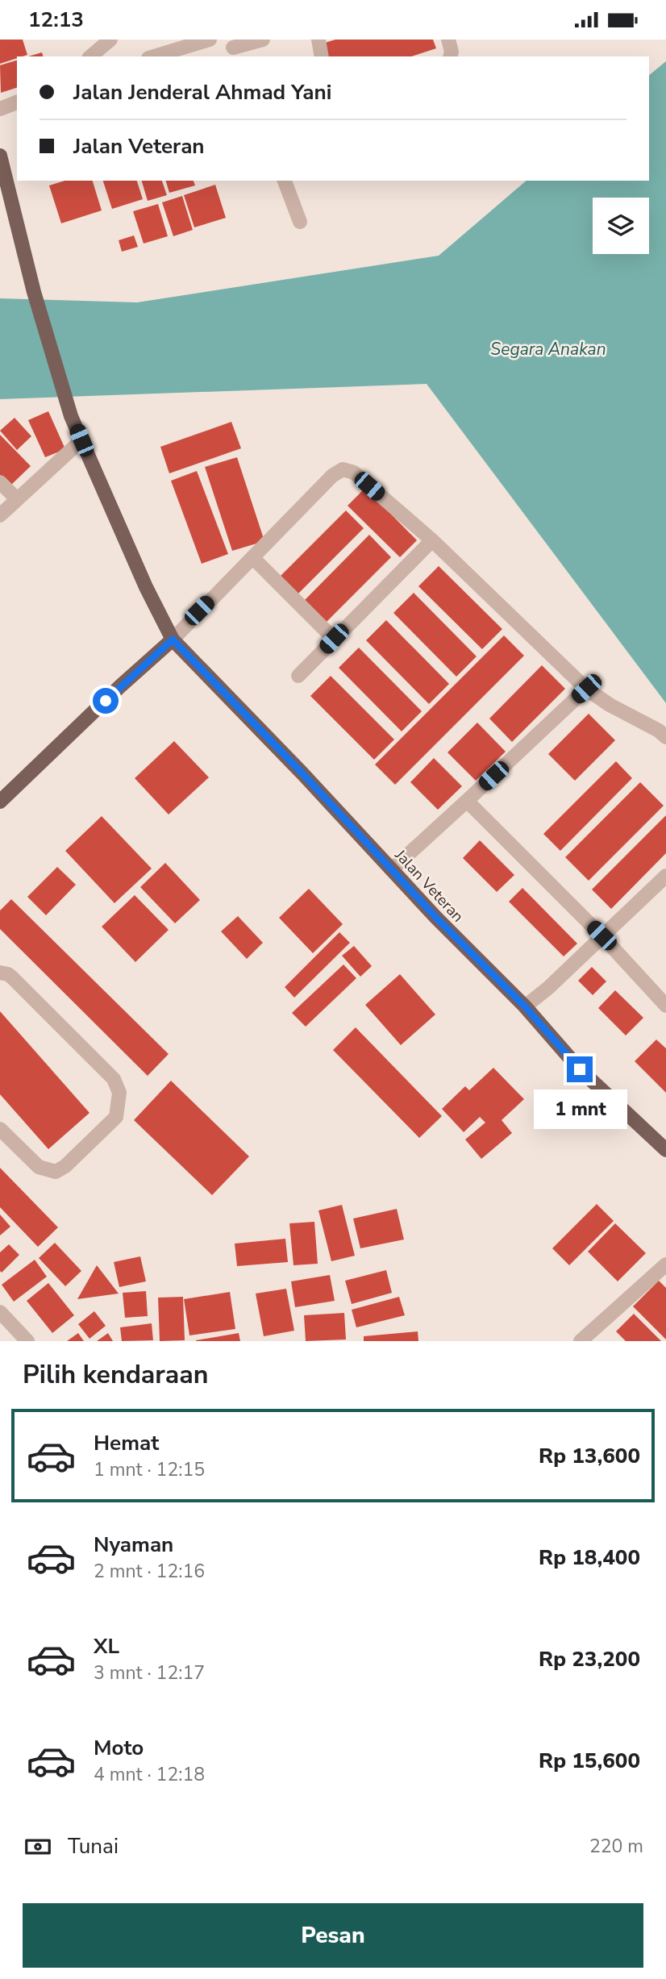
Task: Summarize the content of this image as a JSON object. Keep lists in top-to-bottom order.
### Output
{
  "streets": {
    "main road": ["Jalan Veteran"]
  },
  "water": ["Segara Anakan"],
  "page": {
    "status": "12:13",
    "banner": ["Jalan Jenderal Ahmad Yani", "Jalan Veteran"],
    "bubble": "1 mnt",
    "heading": "Pilih kendaraan",
    "list": [
      {
        "name": "Hemat",
        "note": "1 mnt · 12:15",
        "value": "Rp 13,600"
      },
      {
        "name": "Nyaman",
        "note": "2 mnt · 12:16",
        "value": "Rp 18,400"
      },
      {
        "name": "XL",
        "note": "3 mnt · 12:17",
        "value": "Rp 23,200"
      },
      {
        "name": "Moto",
        "note": "4 mnt · 12:18",
        "value": "Rp 15,600"
      }
    ],
    "pay": ["Tunai", "220 m"],
    "buttons": "Pesan"
  }
}
